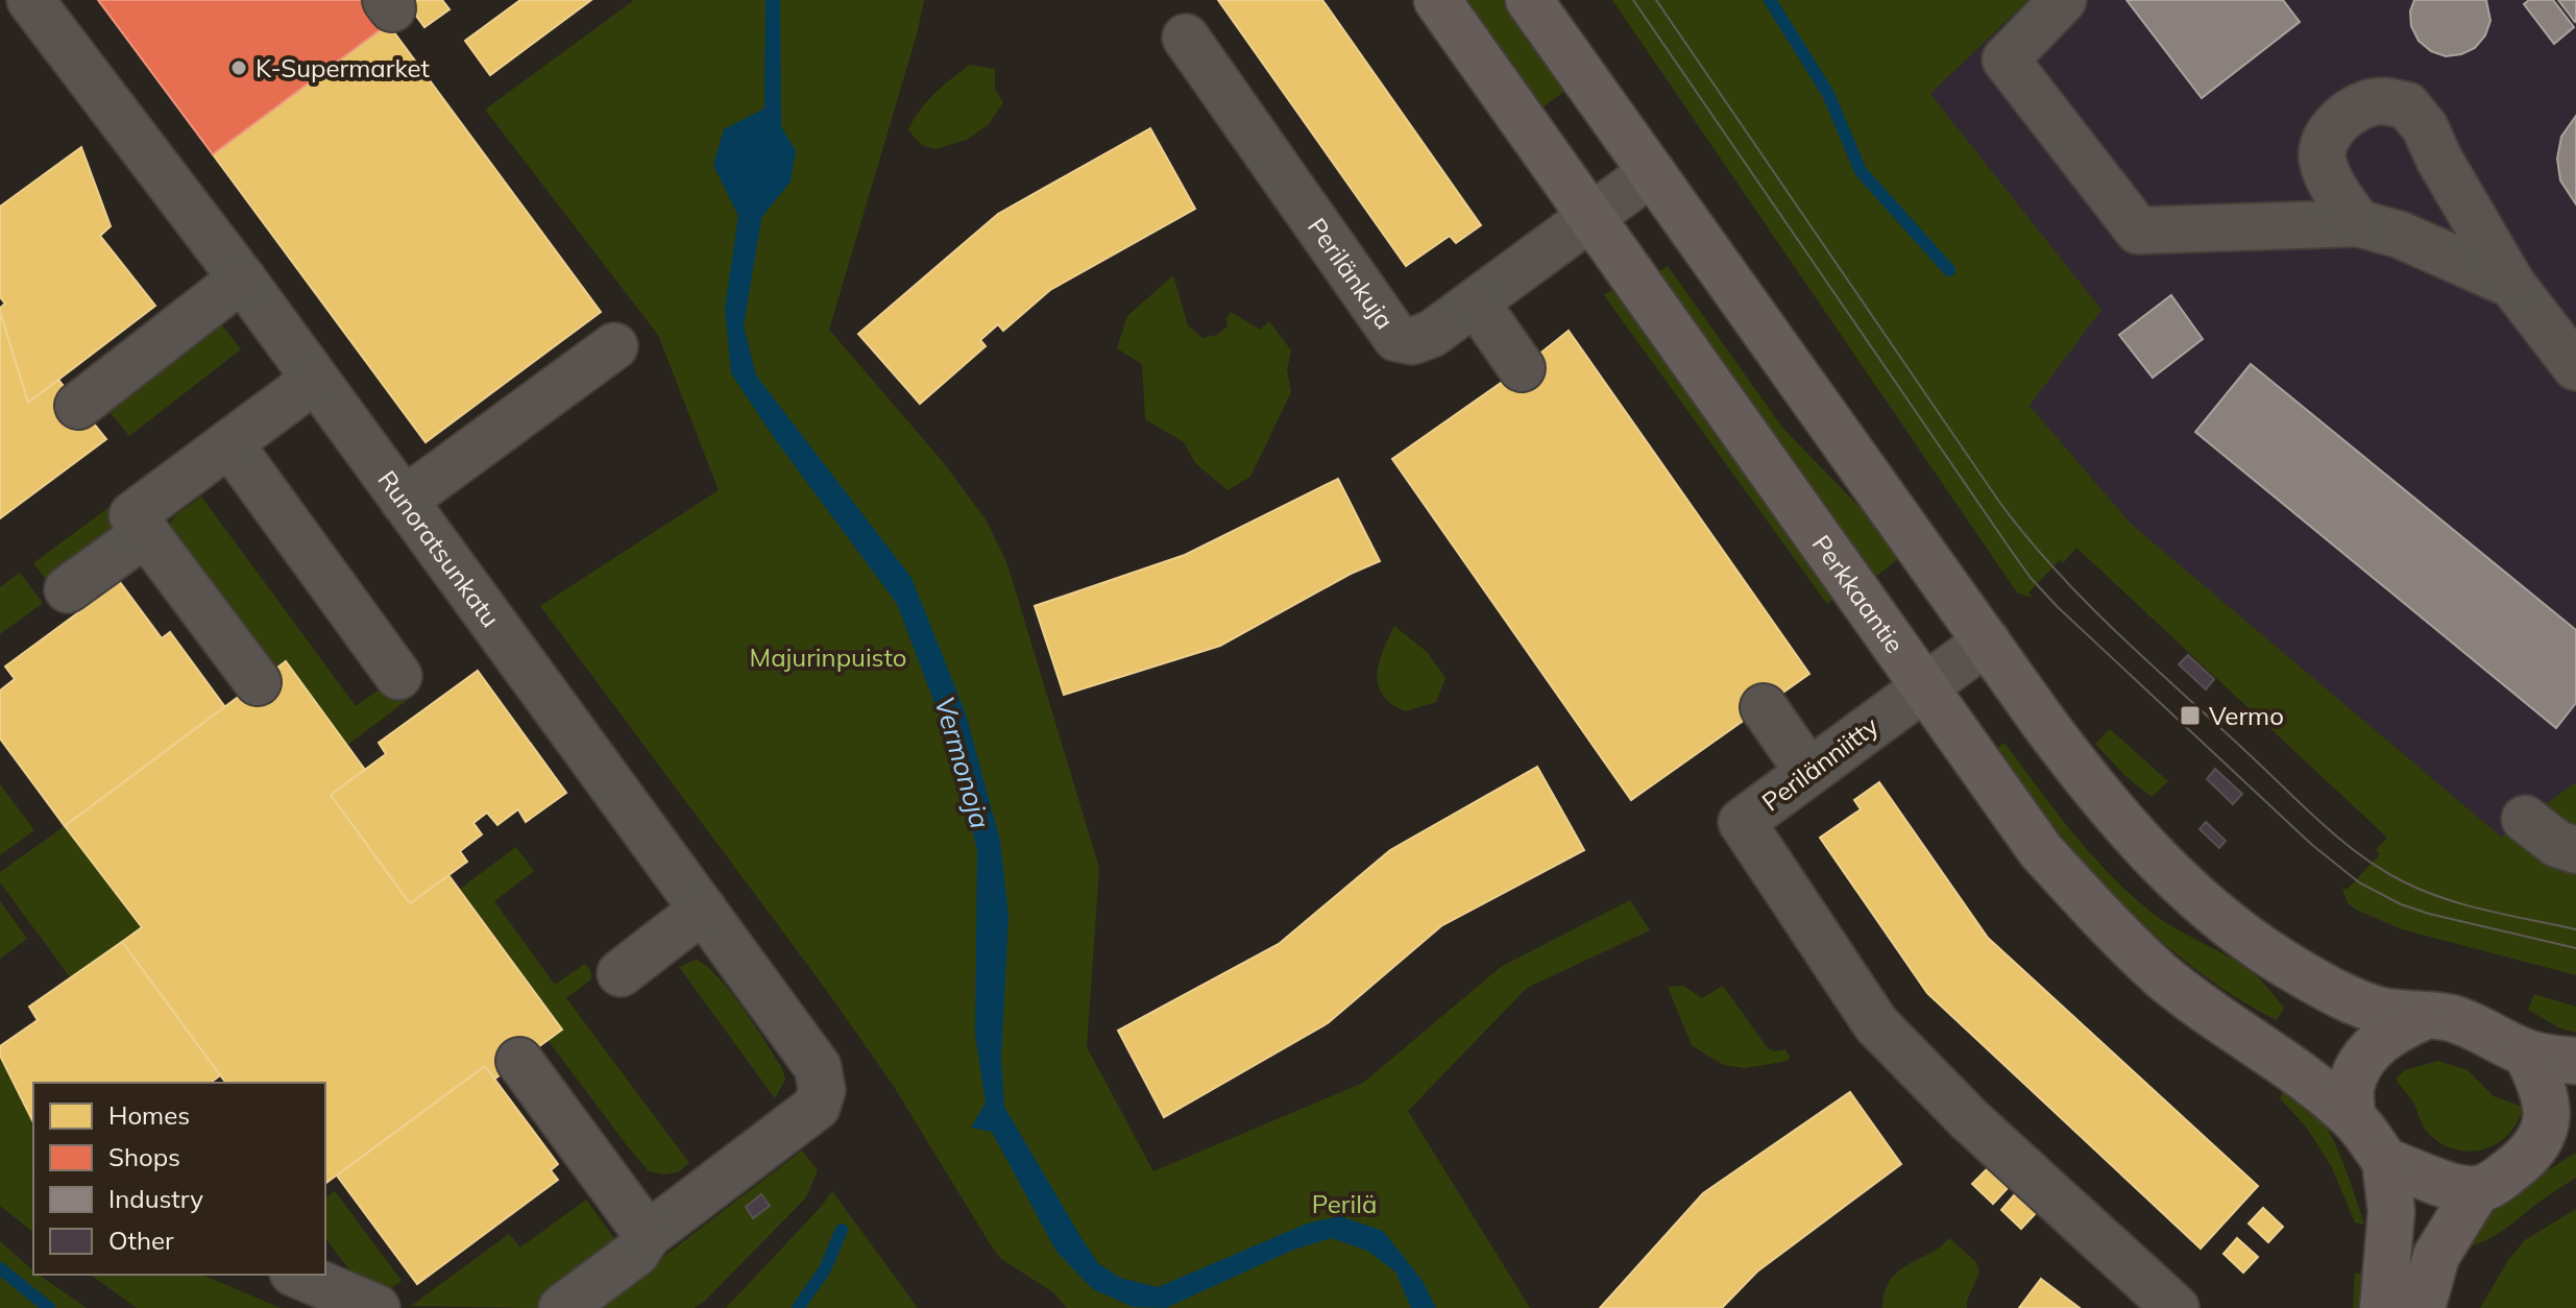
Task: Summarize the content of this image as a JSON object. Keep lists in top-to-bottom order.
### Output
{
  "streets": {
    "main road": ["Perkkaantie"],
    "street": ["Perilänkuja", "Runoratsunkatu", "Perilänniitty"]
  },
  "crossings": [
    ["Perilänkuja", "Perkkaantie"],
    ["Perkkaantie", "Perilänniitty"]
  ],
  "water": ["Vermonoja"],
  "parks": ["Majurinpuisto", "Perilä"],
  "places": {
    "other": ["K-Supermarket"],
    "transit": ["Vermo"]
  },
  "legend": [
    "Homes",
    "Shops",
    "Industry",
    "Other"
  ]
}
